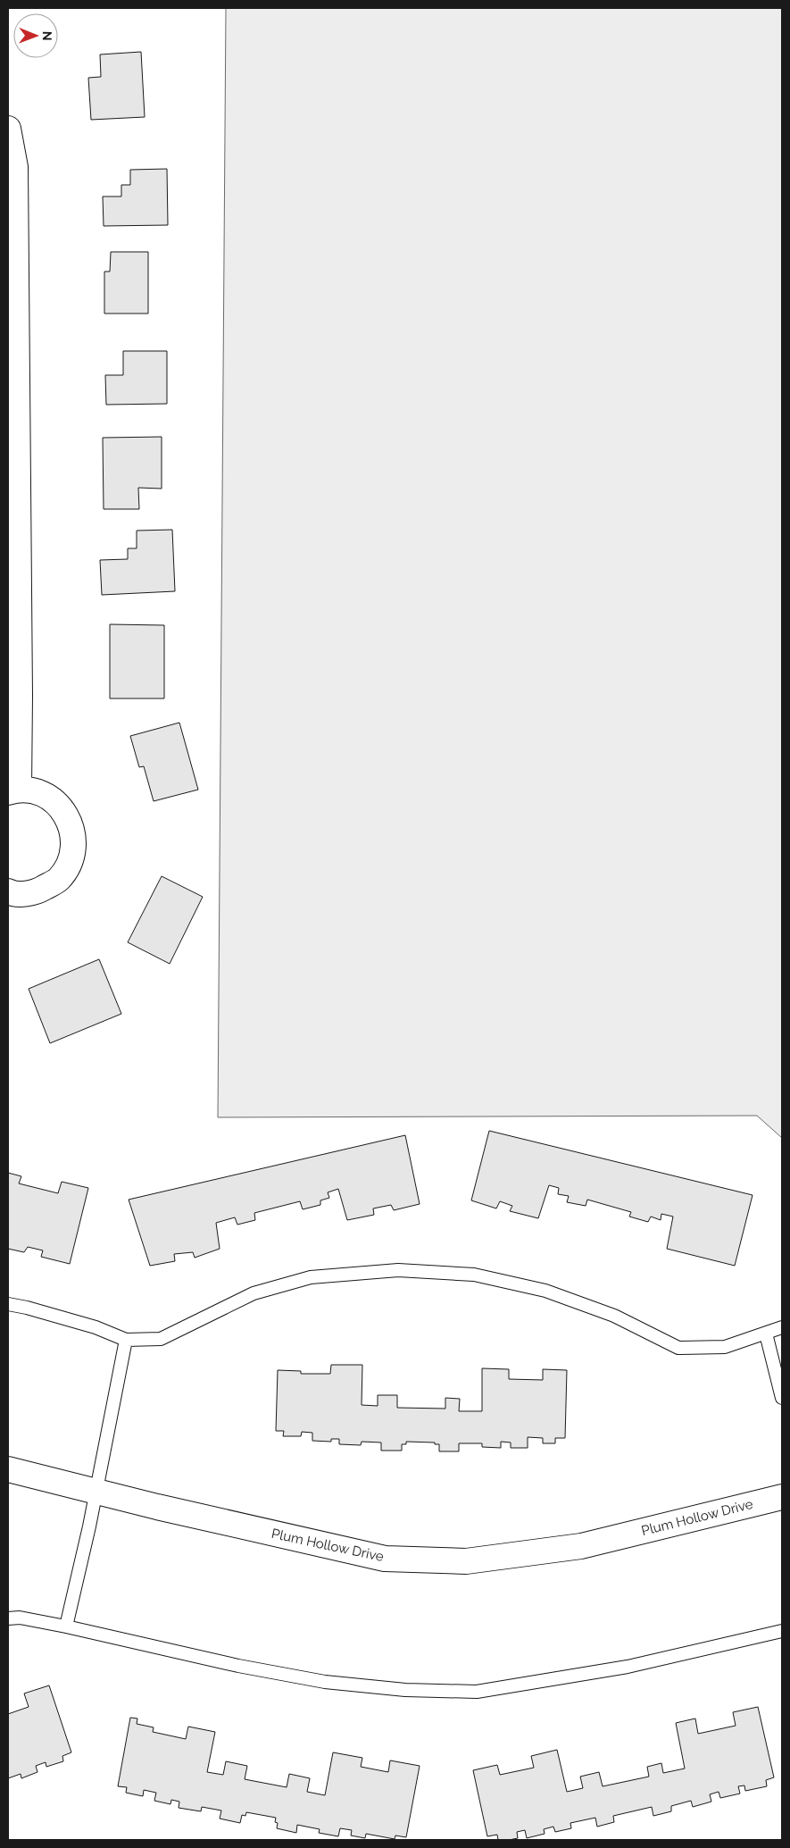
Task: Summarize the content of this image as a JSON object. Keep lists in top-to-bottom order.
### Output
{
  "streets": {
    "street": ["Plum Hollow Drive"]
  },
  "north": "right"
}
